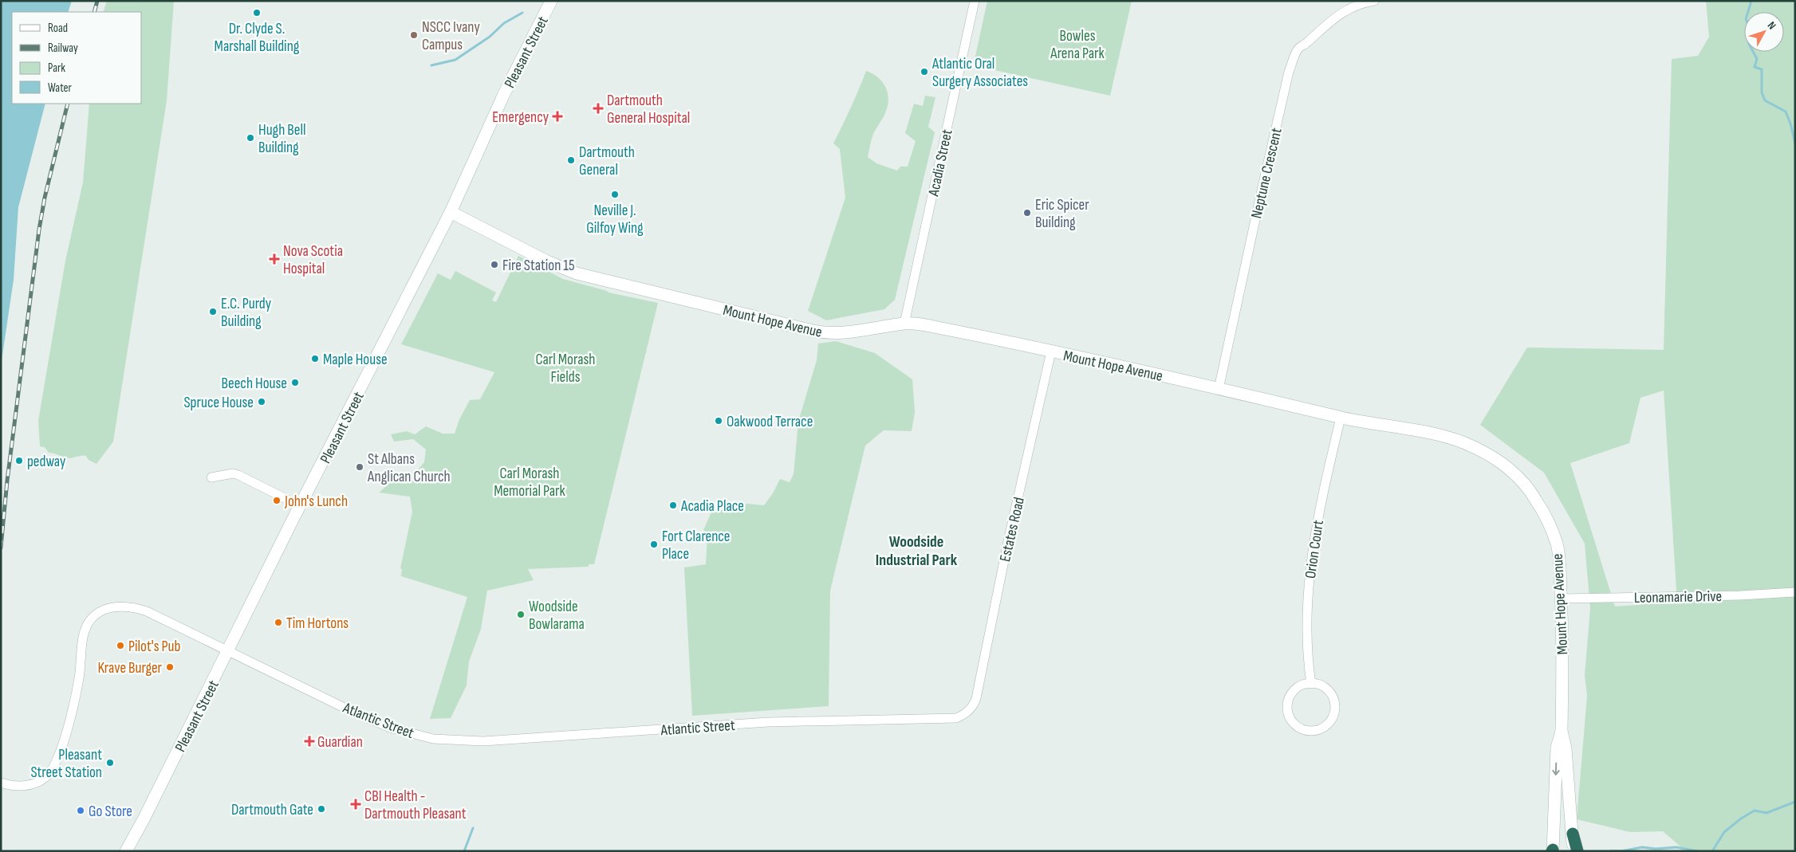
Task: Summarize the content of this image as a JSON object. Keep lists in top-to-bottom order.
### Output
{
  "streets": {
    "street": [
      "Pleasant Street",
      "Acadia Street",
      "Neptune Crescent",
      "Mount Hope Avenue",
      "Estates Road",
      "Orion Court",
      "Leonamarie Drive",
      "Atlantic Street"
    ]
  },
  "crossings": [
    ["Pleasant Street", "Mount Hope Avenue"],
    ["Pleasant Street", "Atlantic Street"],
    ["Acadia Street", "Mount Hope Avenue"],
    ["Neptune Crescent", "Mount Hope Avenue"],
    ["Mount Hope Avenue", "Estates Road"],
    ["Mount Hope Avenue", "Orion Court"],
    ["Mount Hope Avenue", "Leonamarie Drive"],
    ["Estates Road", "Atlantic Street"]
  ],
  "districts": ["Woodside Industrial Park"],
  "parks": ["Bowles Arena Park", "Carl Morash Fields", "Carl Morash Memorial Park"],
  "places": {
    "other": [
      "Dr. Clyde S. Marshall Building",
      "NSCC Ivany Campus",
      "Atlantic Oral Surgery Associates",
      "Hugh Bell Building",
      "Dartmouth General",
      "Neville J. Gilfoy Wing",
      "Eric Spicer Building",
      "Fire Station 15",
      "E.C. Purdy Building",
      "Maple House",
      "Beech House",
      "Spruce House",
      "Oakwood Terrace",
      "pedway",
      "St Albans Anglican Church",
      "John's Lunch",
      "Acadia Place",
      "Fort Clarence Place",
      "Woodside Bowlarama",
      "Tim Hortons",
      "Pilot's Pub",
      "Krave Burger",
      "Pleasant Street Station",
      "Dartmouth Gate",
      "Go Store"
    ],
    "health": [
      "Dartmouth General Hospital",
      "Emergency",
      "Nova Scotia Hospital",
      "Guardian",
      "CBI Health - Dartmouth Pleasant"
    ]
  },
  "legend": [
    "Road",
    "Railway",
    "Park",
    "Water"
  ],
  "north": "top right"
}
